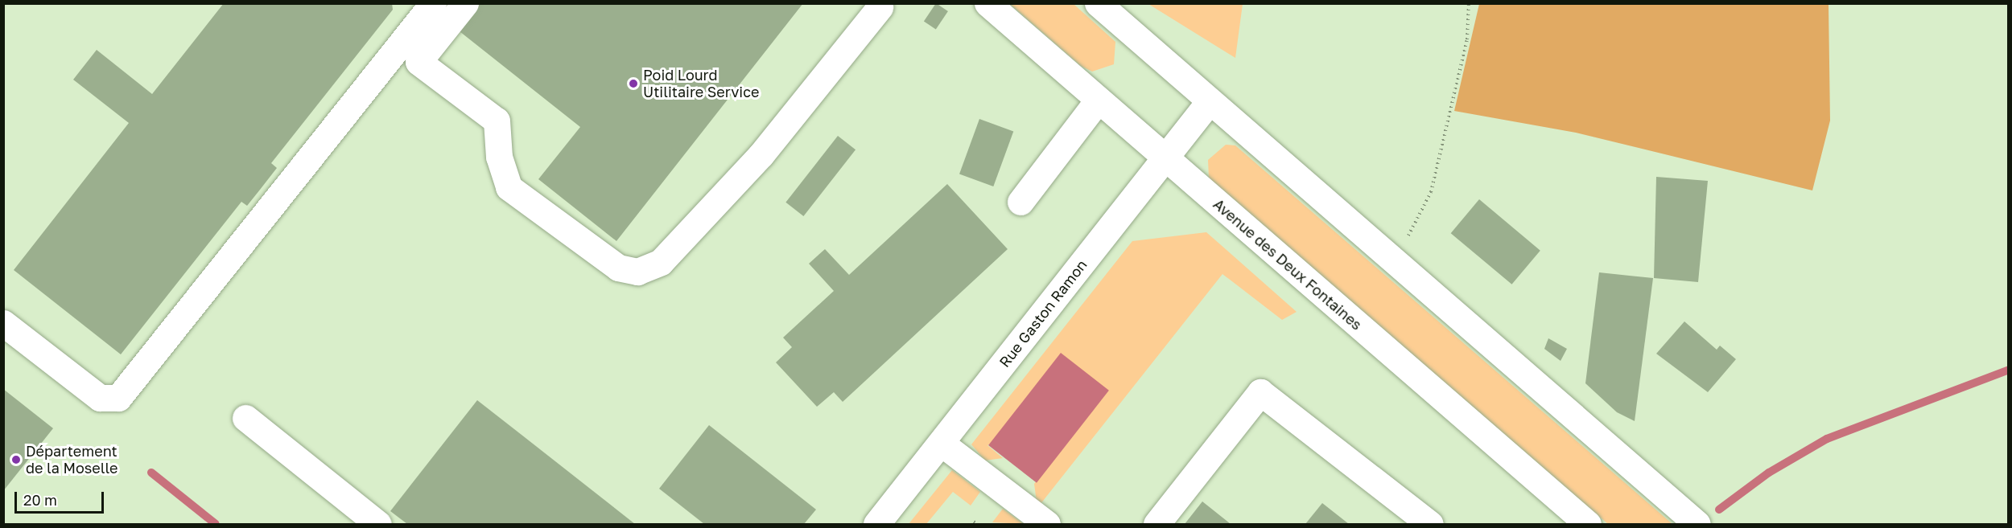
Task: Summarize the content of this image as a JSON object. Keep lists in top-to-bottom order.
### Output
{
  "streets": {
    "main road": ["Avenue des Deux Fontaines", "Rue Gaston Ramon"]
  },
  "crossings": [
    ["Avenue des Deux Fontaines", "Rue Gaston Ramon"]
  ],
  "places": ["Poid Lourd Utilitaire Service", "Département de la Moselle"],
  "scale_bar": "20 m"
}
